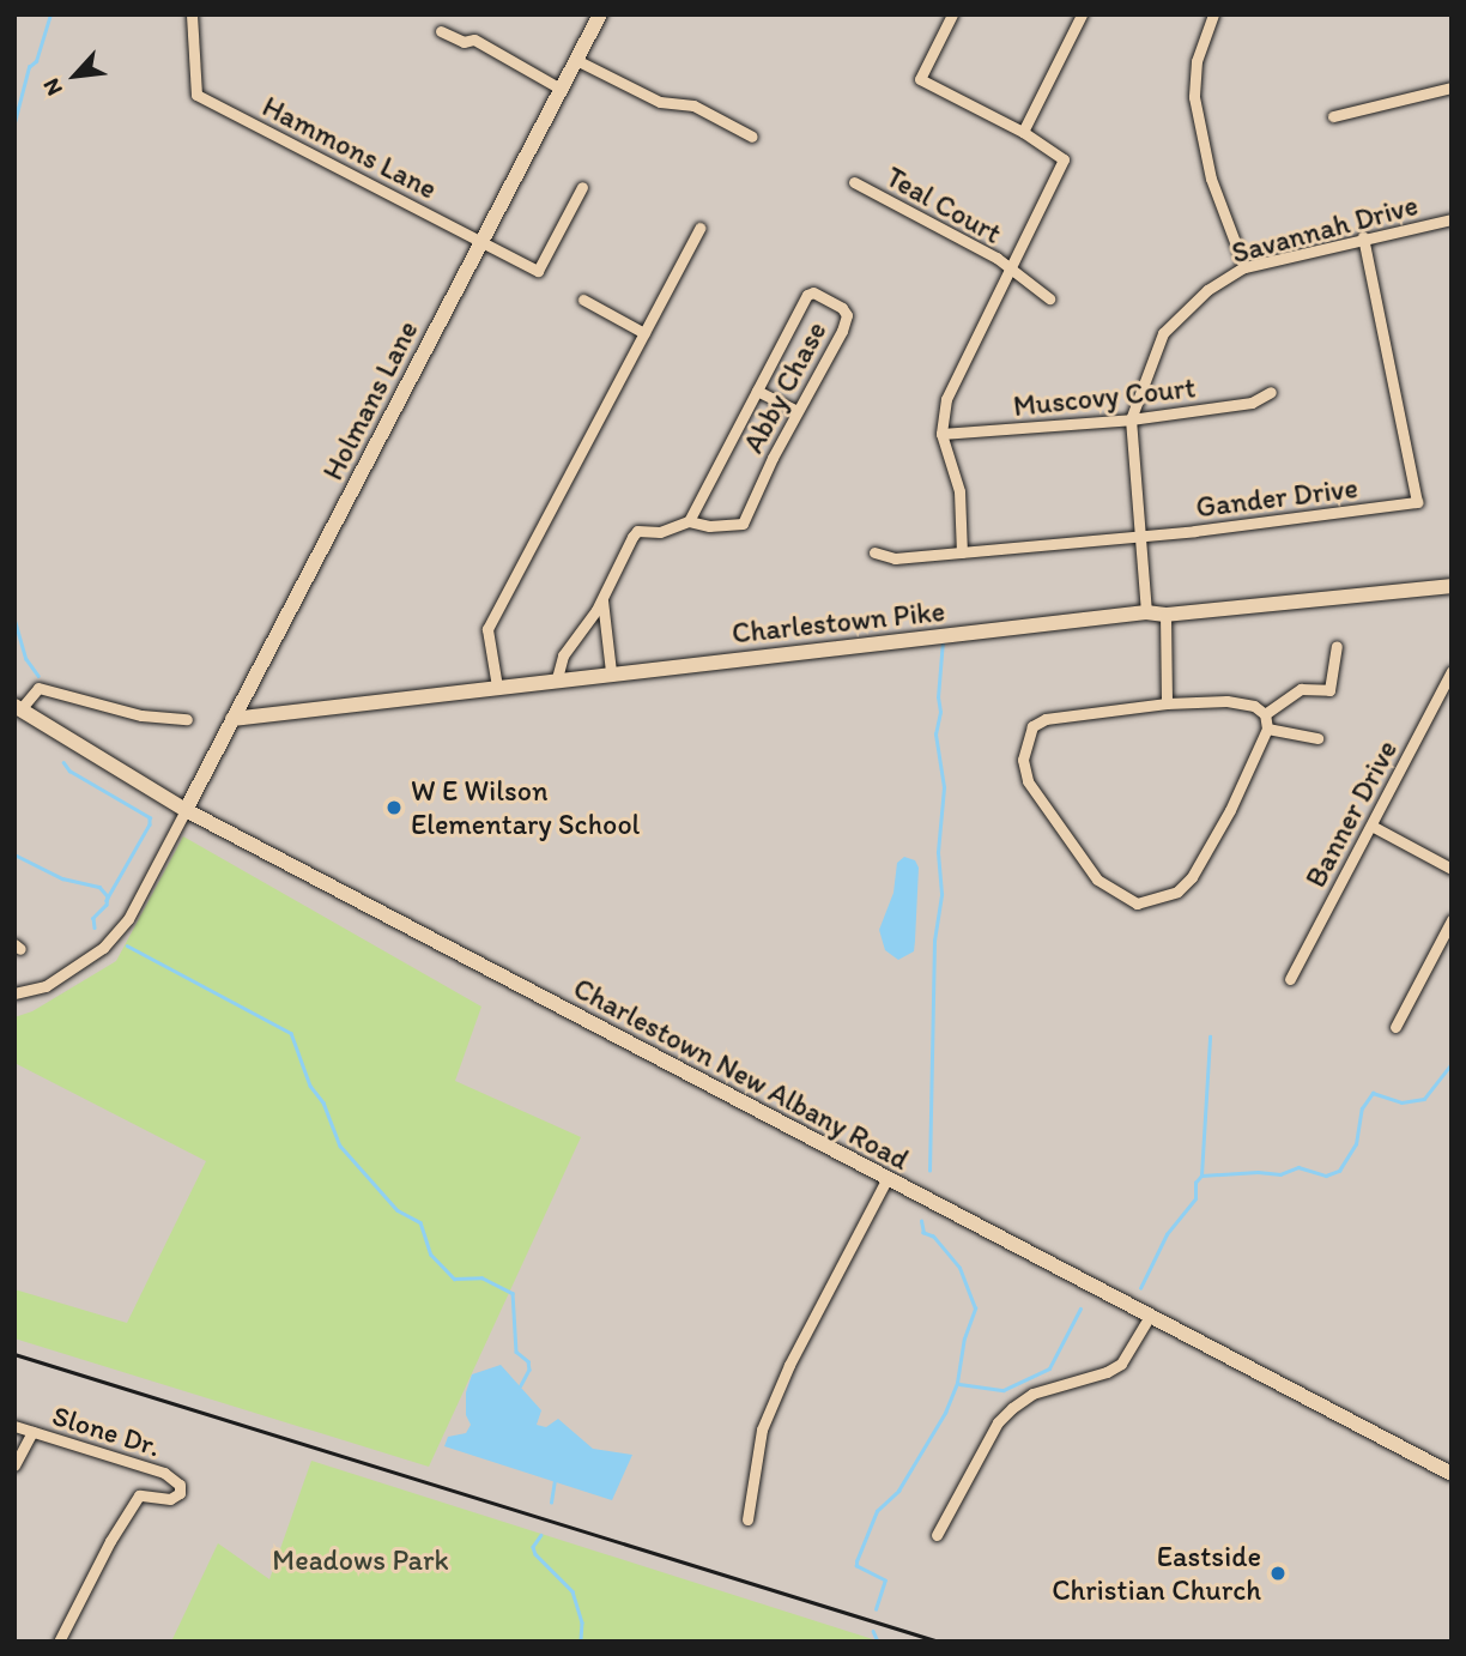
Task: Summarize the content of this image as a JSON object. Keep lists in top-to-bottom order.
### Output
{
  "streets": {
    "main road": ["Holmans Lane", "Charlestown Pike", "Charlestown New Albany Road"],
    "street": [
      "Hammons Lane",
      "Teal Court",
      "Savannah Drive",
      "Abby Chase",
      "Muscovy Court",
      "Gander Drive",
      "Banner Drive",
      "Slone Dr."
    ]
  },
  "crossings": [
    ["Hammons Lane", "Holmans Lane"],
    ["Savannah Drive", "Muscovy Court"],
    ["Savannah Drive", "Gander Drive"],
    ["Savannah Drive", "Charlestown Pike"],
    ["Abby Chase", "Charlestown Pike"],
    ["Holmans Lane", "Charlestown Pike"],
    ["Holmans Lane", "Charlestown New Albany Road"]
  ],
  "parks": ["Meadows Park"],
  "places": ["W E Wilson Elementary School", "Eastside Christian Church"],
  "north": "bottom left"
}
